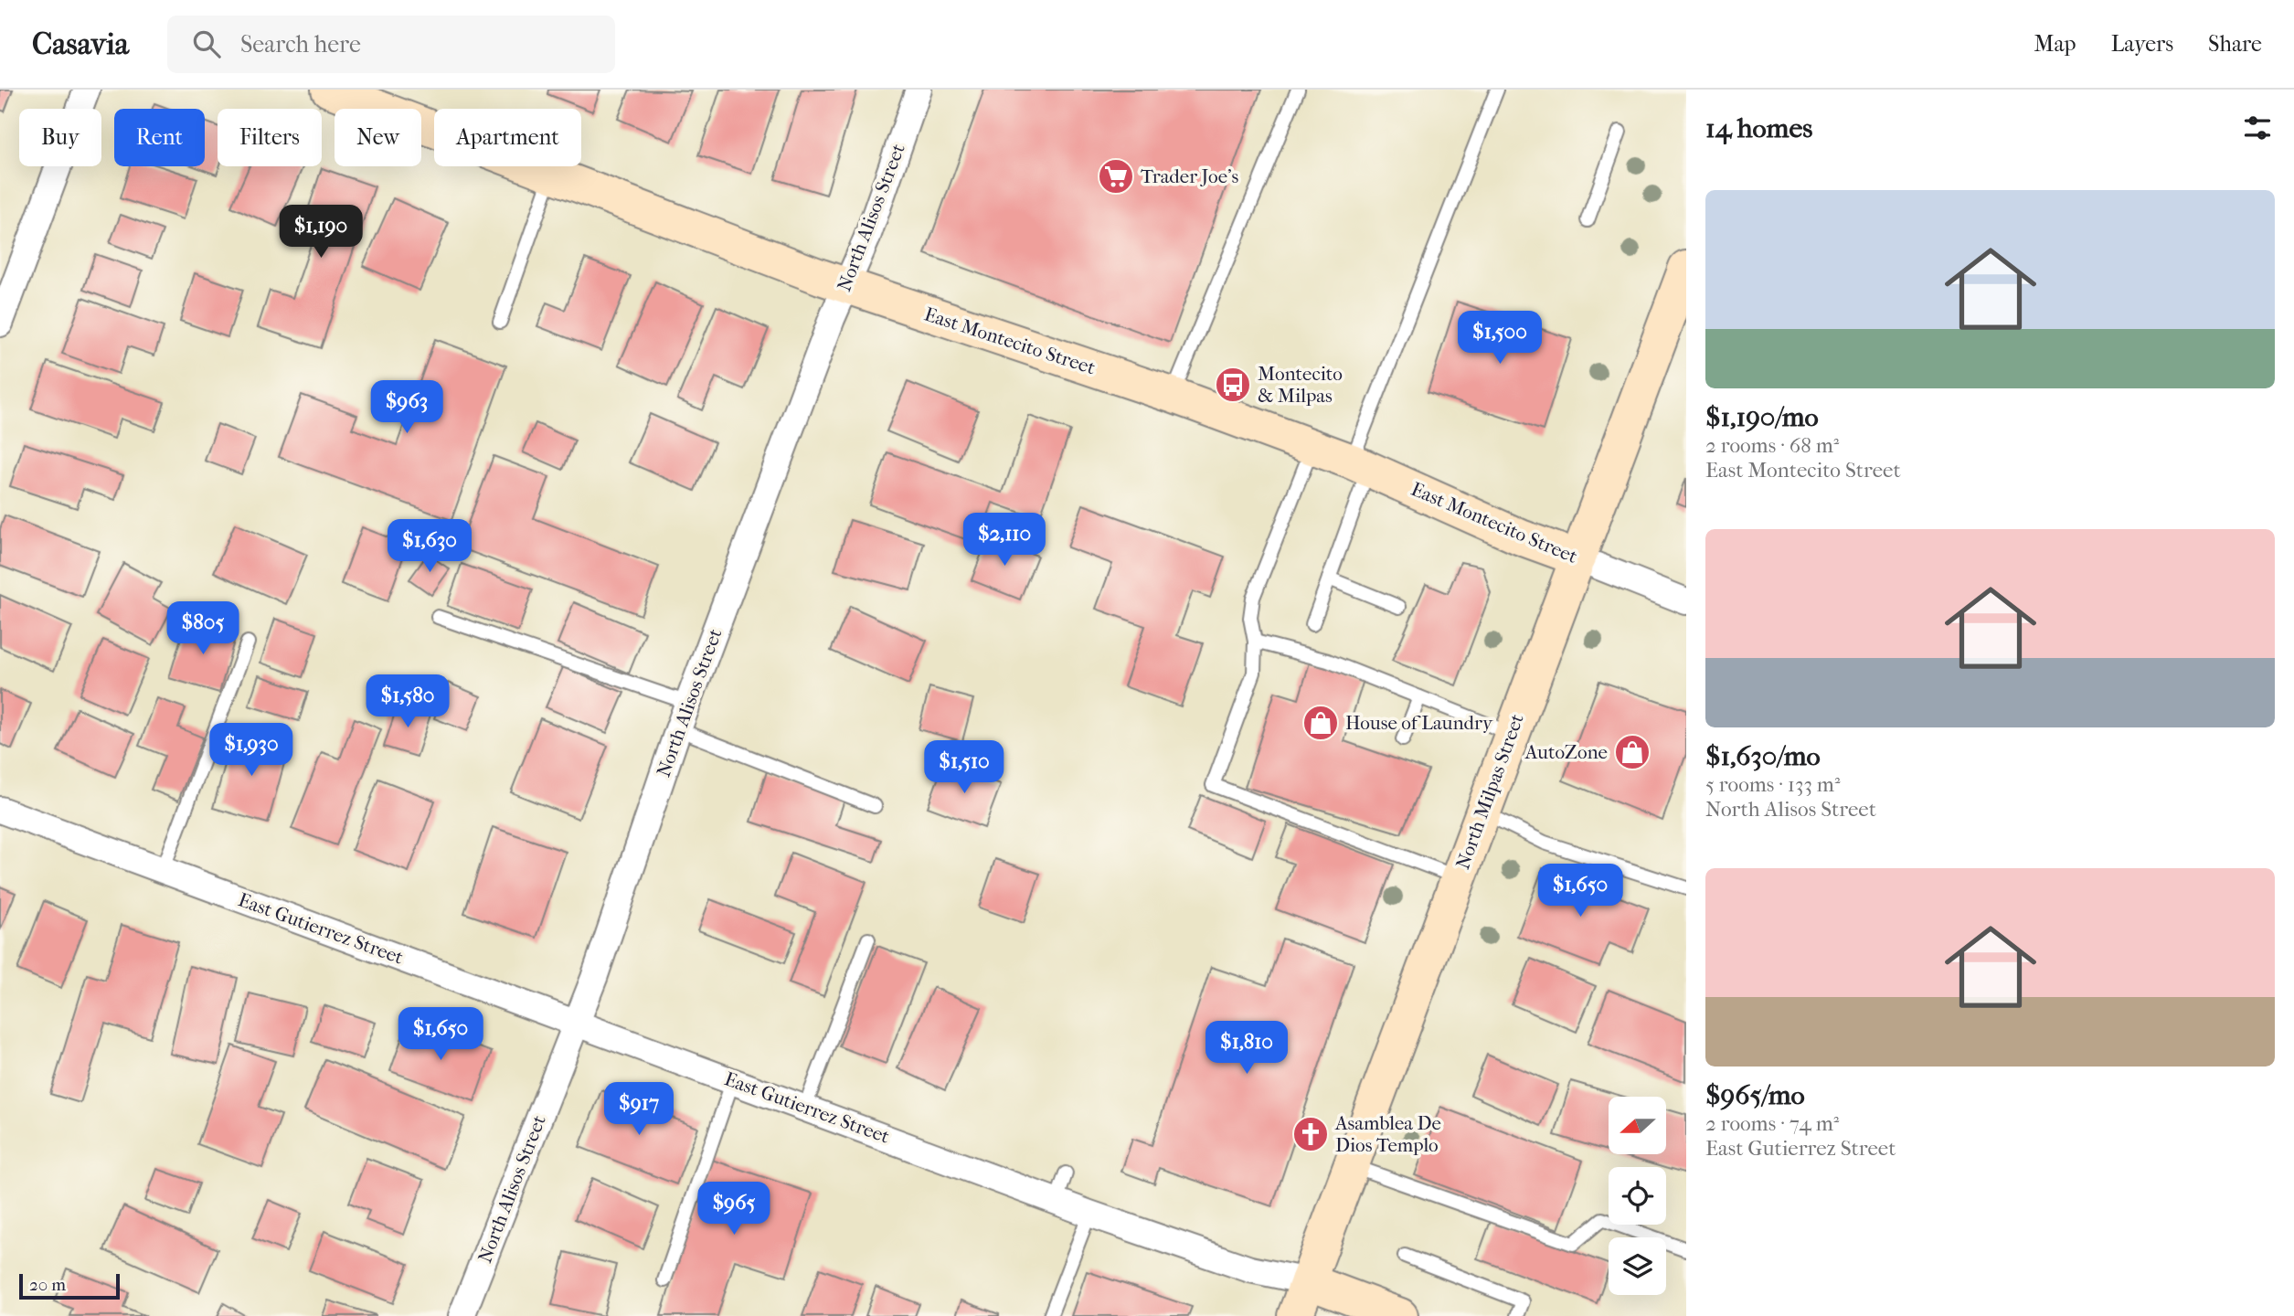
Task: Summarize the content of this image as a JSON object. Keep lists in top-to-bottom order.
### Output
{
  "streets": {
    "main road": ["East Montecito Street", "North Milpas Street", "East Gutierrez Street"],
    "street": ["North Alisos Street"]
  },
  "crossings": [
    ["North Alisos Street", "East Montecito Street"],
    ["North Alisos Street", "East Gutierrez Street"],
    ["East Montecito Street", "North Milpas Street"],
    ["North Milpas Street", "East Gutierrez Street"]
  ],
  "places": {
    "supermarket": ["Trader Joe's"],
    "bus stop": ["Montecito & Milpas"],
    "shop": ["House of Laundry", "AutoZone"],
    "church": ["Asamblea De Dios Templo"]
  },
  "scale_bar": "20 m",
  "north": "left",
  "page": {
    "header": "Casavia",
    "search": "Search here",
    "nav": ["Map", "Layers", "Share"],
    "heading": "14 homes",
    "chip": [
      "Buy",
      "Rent",
      "Filters",
      "New",
      "Apartment"
    ],
    "list": [
      {
        "name": "$1,190/mo",
        "note": "2 rooms · 68 m² · East Montecito Street"
      },
      {
        "name": "$1,630/mo",
        "note": "5 rooms · 133 m² · North Alisos Street"
      },
      {
        "name": "$965/mo",
        "note": "2 rooms · 74 m² · East Gutierrez Street"
      }
    ],
    "price": [
      "$1,190",
      "$1,500",
      "$963",
      "$2,110",
      "$1,630",
      "$805",
      "$1,580",
      "$1,930",
      "$1,510",
      "$1,650",
      "$1,650",
      "$1,810",
      "$917",
      "$965"
    ],
    "scale": "20 m"
  }
}
